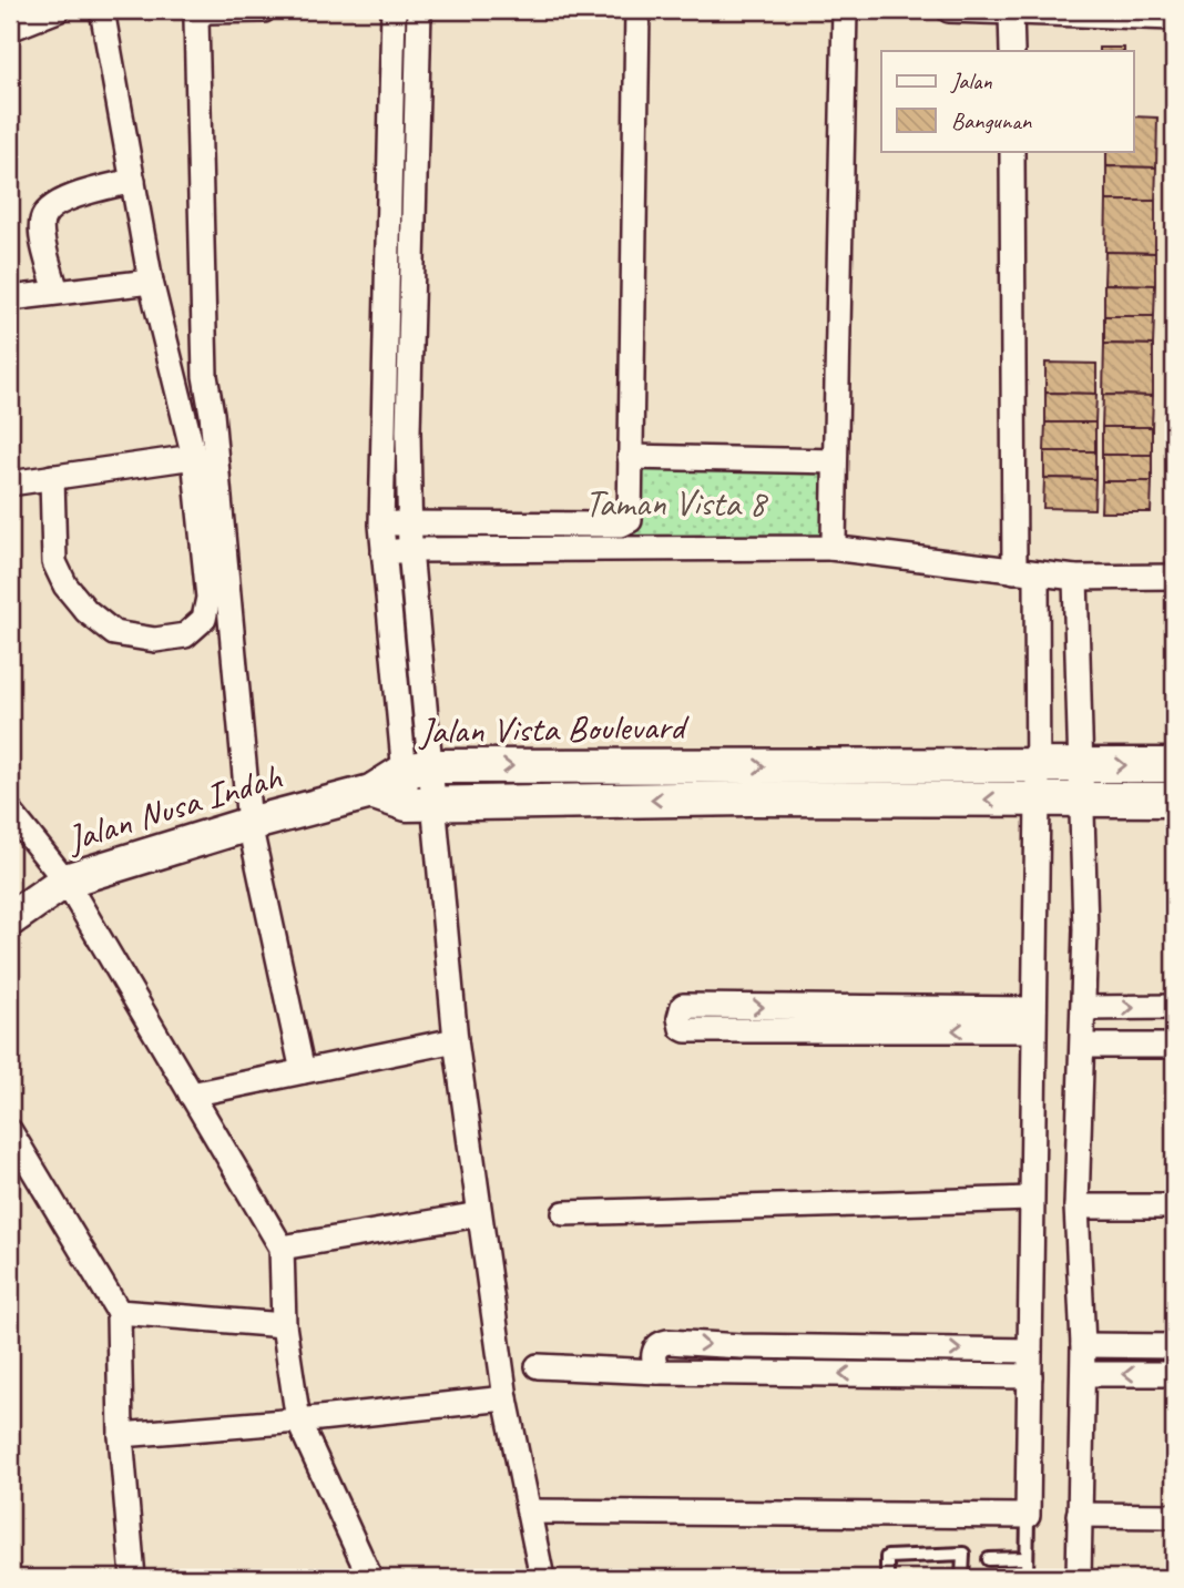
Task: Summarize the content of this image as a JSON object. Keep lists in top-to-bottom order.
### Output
{
  "streets": {
    "street": ["Jalan Vista Boulevard", "Jalan Nusa Indah"]
  },
  "crossings": [
    ["Jalan Vista Boulevard", "Jalan Nusa Indah"]
  ],
  "parks": ["Taman Vista 8"],
  "legend": ["Jalan", "Bangunan"]
}
